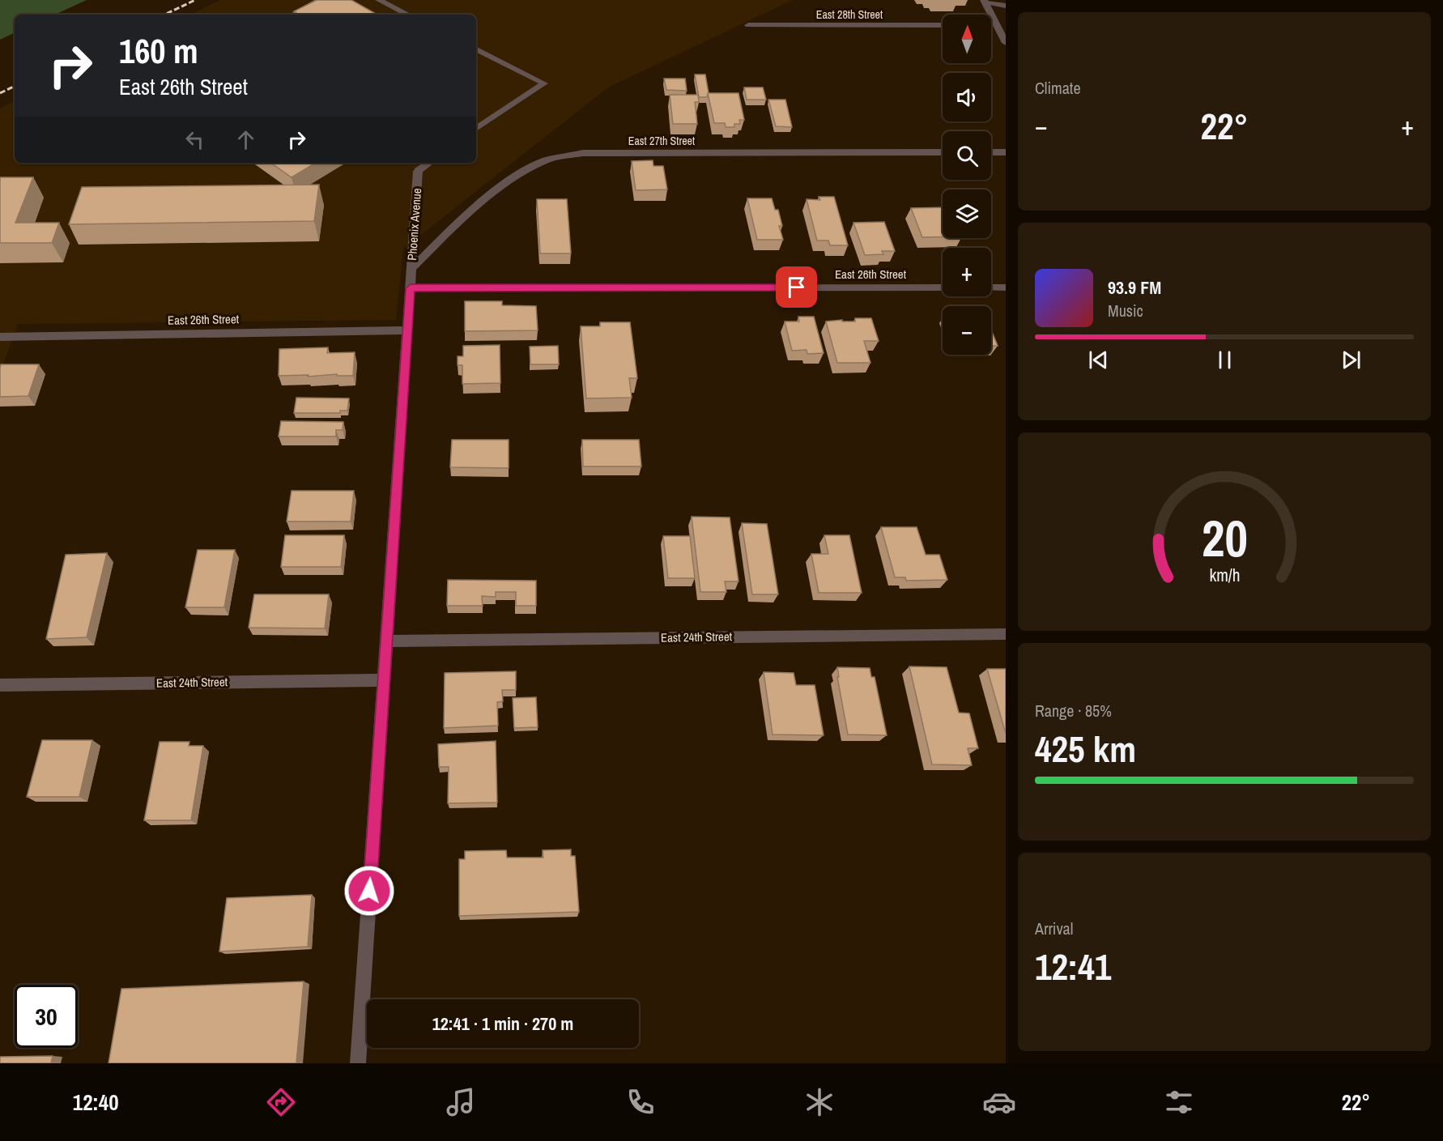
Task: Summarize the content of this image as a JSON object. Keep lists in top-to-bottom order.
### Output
{
  "streets": {
    "street": [
      "East 28th Street",
      "East 27th Street",
      "Phoenix Avenue",
      "East 26th Street",
      "East 24th Street"
    ]
  },
  "crossings": [
    ["East 27th Street", "Phoenix Avenue"],
    ["Phoenix Avenue", "East 26th Street"],
    ["Phoenix Avenue", "East 24th Street"]
  ],
  "north": "top",
  "page": {
    "tile": [
      "Climate",
      ["Range · 85%", "425 km"],
      ["Arrival", "12:41"]
    ],
    "map_buttons": ["+", "−"],
    "turn": ["160 m", "East 26th Street"],
    "heat": ["−", "22°", "+"],
    "song": ["93.9 FM", "Music"],
    "limit": "30",
    "trip": "12:41 · 1 min · 270 m",
    "tabs": ["12:40", "22°"],
    "gauge": ["20", "km/h"]
  }
}
